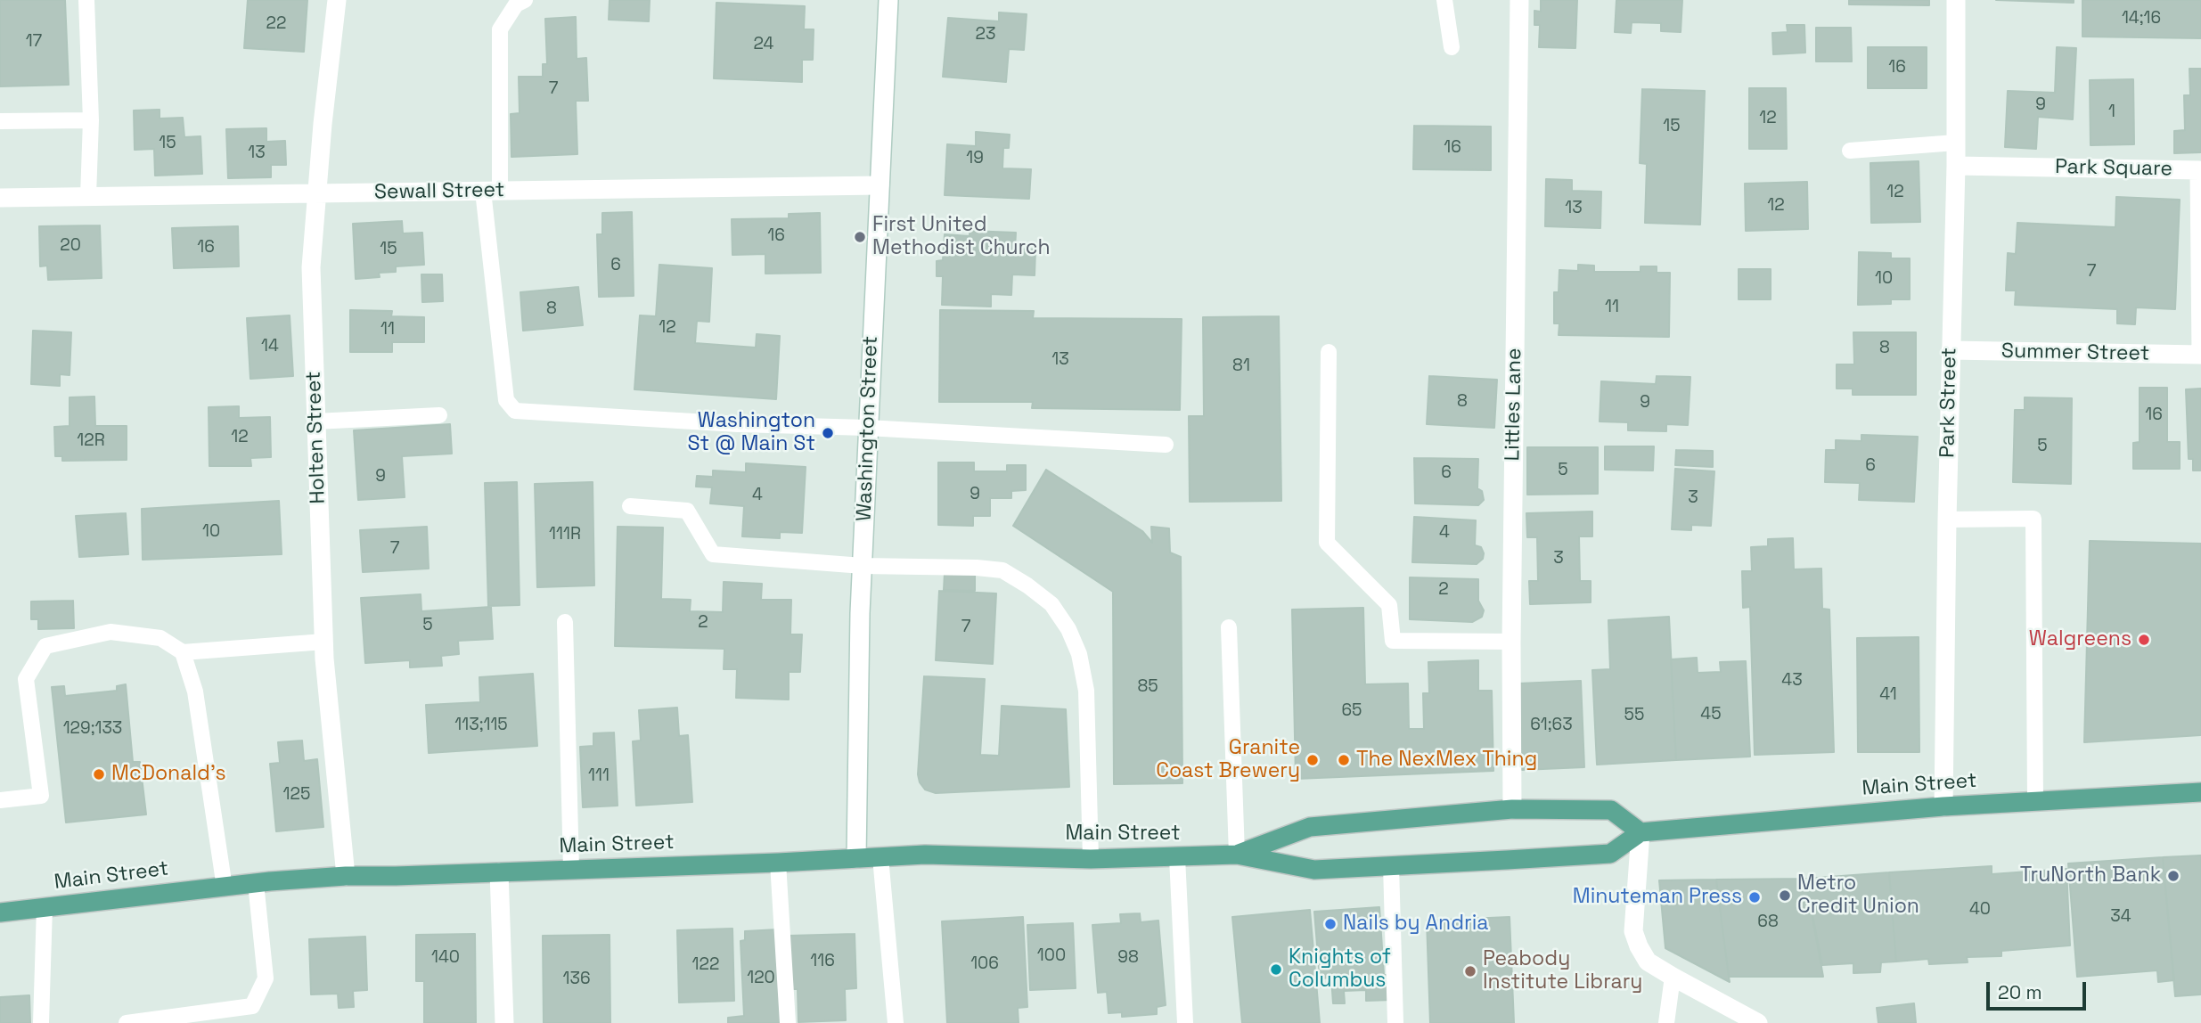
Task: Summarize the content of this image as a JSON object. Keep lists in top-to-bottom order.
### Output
{
  "streets": {
    "main road": ["Main Street"],
    "street": [
      "Park Square",
      "Sewall Street",
      "Summer Street",
      "Park Street",
      "Littles Lane",
      "Washington Street",
      "Holten Street"
    ]
  },
  "crossings": [
    ["Park Square", "Summer Street"],
    ["Park Square", "Park Street"],
    ["Sewall Street", "Washington Street"],
    ["Sewall Street", "Holten Street"],
    ["Summer Street", "Park Street"],
    ["Park Street", "Main Street"],
    ["Littles Lane", "Main Street"],
    ["Washington Street", "Main Street"],
    ["Holten Street", "Main Street"]
  ],
  "places": [
    "First United Methodist Church",
    "Washington St @ Main St",
    "Walgreens",
    "Granite Coast Brewery",
    "The NexMex Thing",
    "McDonald's",
    "TruNorth Bank",
    "Metro Credit Union",
    "Minuteman Press",
    "Nails by Andria",
    "Knights of Columbus",
    "Peabody Institute Library"
  ],
  "house_numbers": [
    "14;16",
    "22",
    "23",
    "17",
    "24",
    "16",
    "7",
    "9",
    "1",
    "12",
    "15",
    "15",
    "16",
    "13",
    "19",
    "12",
    "12",
    "13",
    "16",
    "20",
    "16",
    "15",
    "6",
    "7",
    "10",
    "11",
    "8",
    "12",
    "11",
    "14",
    "8",
    "13",
    "81",
    "8",
    "9",
    "16",
    "12",
    "12R",
    "5",
    "6",
    "5",
    "6",
    "9",
    "9",
    "4",
    "3",
    "10",
    "4",
    "111R",
    "7",
    "3",
    "2",
    "2",
    "5",
    "7",
    "43",
    "85",
    "41",
    "65",
    "45",
    "55",
    "113;115",
    "61;63",
    "129;133",
    "111",
    "125",
    "40",
    "34",
    "68",
    "100",
    "140",
    "98",
    "116",
    "106",
    "122",
    "120",
    "136"
  ],
  "scale_bar": "20 m"
}
